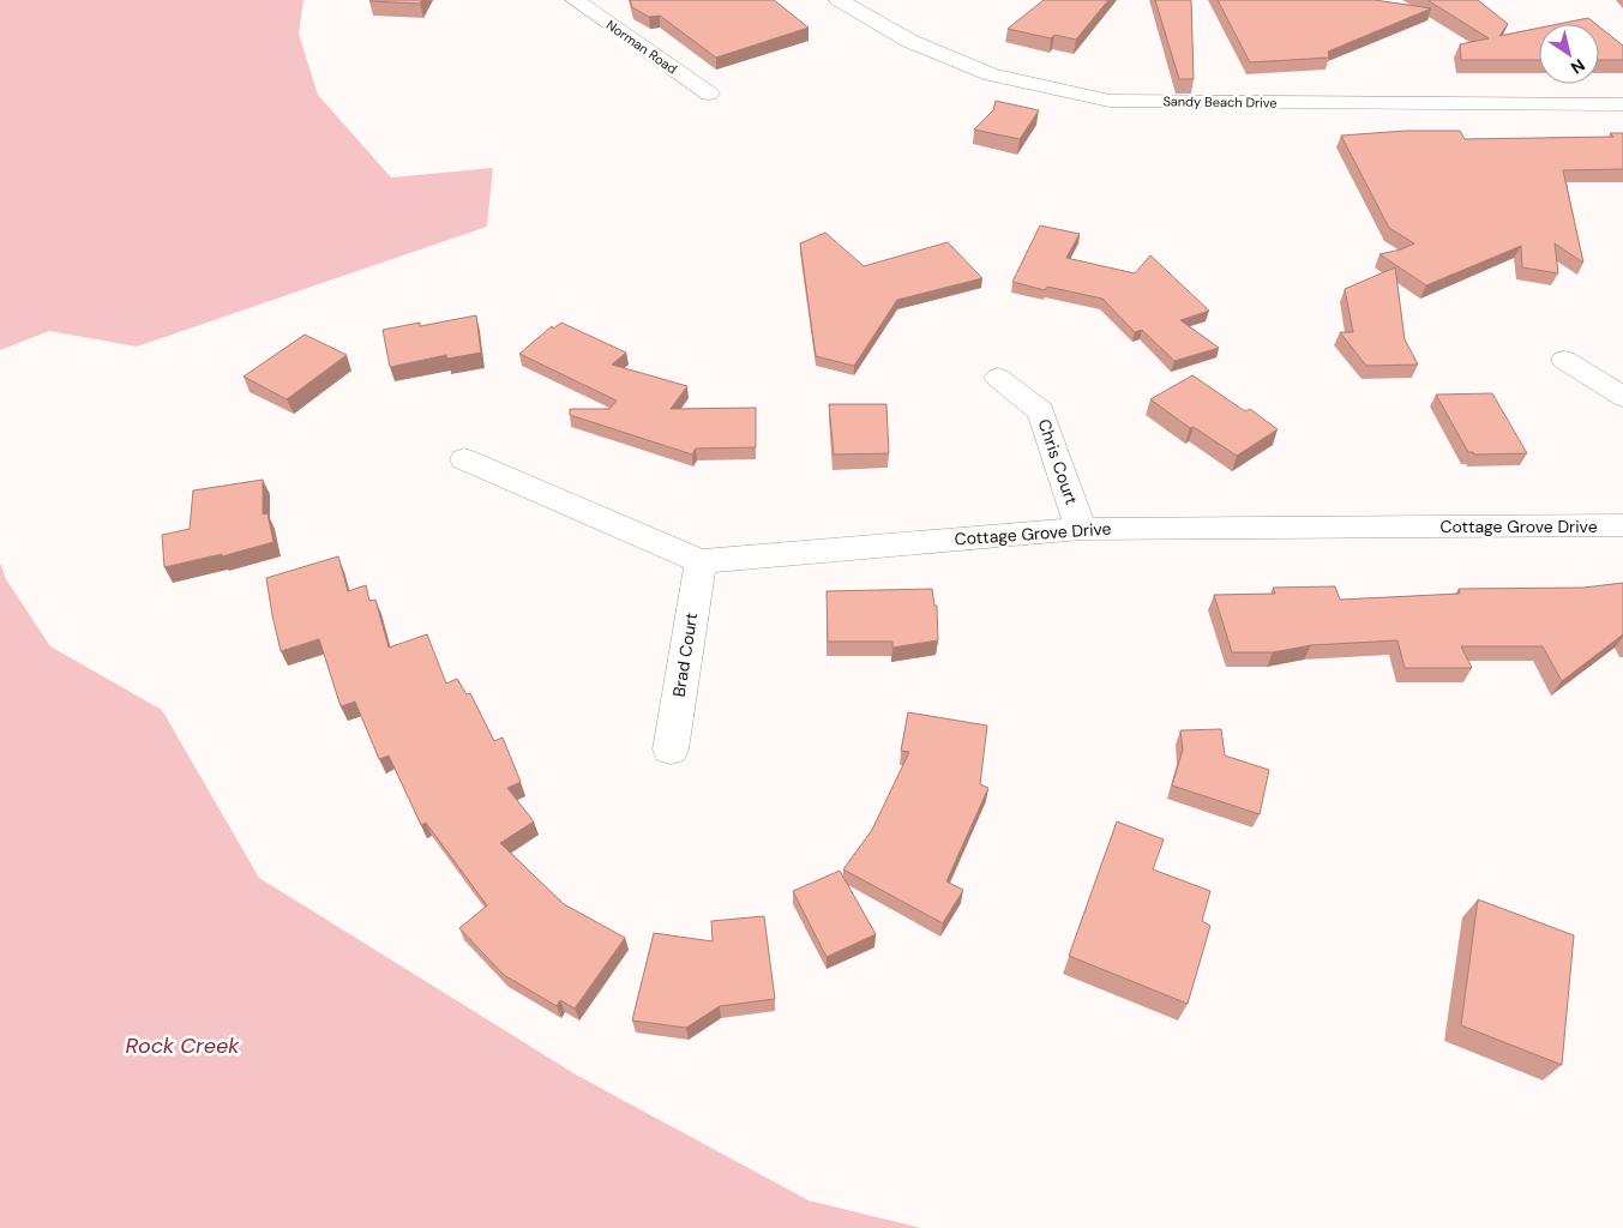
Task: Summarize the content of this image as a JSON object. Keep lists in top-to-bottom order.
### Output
{
  "streets": {
    "street": [
      "Norman Road",
      "Sandy Beach Drive",
      "Chris Court",
      "Cottage Grove Drive",
      "Brad Court"
    ]
  },
  "crossings": [
    ["Chris Court", "Cottage Grove Drive"],
    ["Cottage Grove Drive", "Brad Court"]
  ],
  "water": ["Rock Creek"],
  "north": "bottom right"
}
